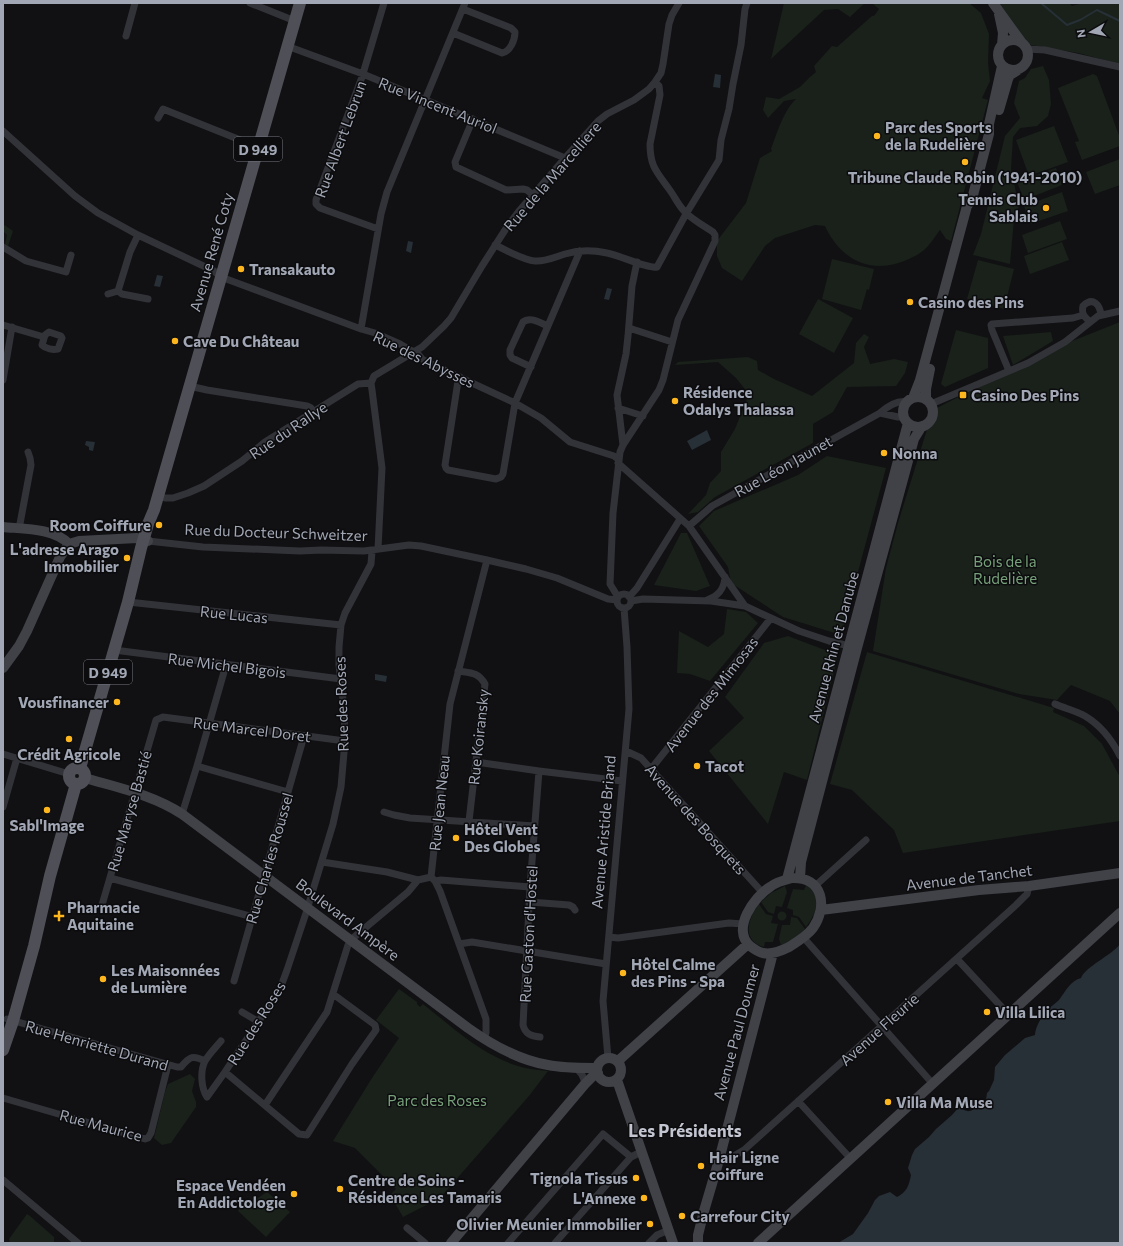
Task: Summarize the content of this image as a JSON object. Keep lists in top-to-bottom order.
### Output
{
  "streets": {
    "main road": ["D 949", "Avenue René Coty"],
    "street": [
      "Rue Vincent Auriol",
      "Rue Albert Lebrun",
      "Rue de la Marcelliere",
      "Rue des Abysses",
      "Rue du Rallye",
      "Rue Léon Jaunet",
      "Rue du Docteur Schweitzer",
      "Rue Lucas",
      "Avenue Rhin et Danube",
      "Rue Michel Bigois",
      "Avenue des Mimosas",
      "Rue des Roses",
      "Rue Marcel Doret",
      "Rue Koiransky",
      "Rue Jean Neau",
      "Rue Maryse Bastié",
      "Avenue des Bosquets",
      "Avenue Aristide Briand",
      "Rue Charles Roussel",
      "Avenue de Tanchet",
      "Boulevard Ampère",
      "Rue Gaston d'Hostel",
      "Avenue Fleurie",
      "Avenue Paul Doumer",
      "Rue Henriette Durand",
      "Rue Maurice"
    ]
  },
  "crossings": [
    ["Rue Vincent Auriol", "Rue Albert Lebrun"],
    ["Rue Vincent Auriol", "Rue de la Marcelliere"],
    ["Rue Vincent Auriol", "Avenue René Coty"],
    ["D 949", "Avenue René Coty"],
    ["D 949", "Rue du Docteur Schweitzer"],
    ["D 949", "Rue Lucas"],
    ["D 949", "Rue Michel Bigois"],
    ["D 949", "Boulevard Ampère"],
    ["D 949", "Rue Henriette Durand"],
    ["Rue de la Marcelliere", "Rue des Abysses"],
    ["Avenue René Coty", "Rue des Abysses"],
    ["Avenue René Coty", "Rue du Rallye"],
    ["Avenue René Coty", "Rue du Docteur Schweitzer"],
    ["Rue des Abysses", "Rue Léon Jaunet"],
    ["Rue du Rallye", "Rue des Roses"],
    ["Rue Léon Jaunet", "Avenue Rhin et Danube"],
    ["Rue du Docteur Schweitzer", "Rue des Roses"],
    ["Rue du Docteur Schweitzer", "Rue Jean Neau"],
    ["Rue du Docteur Schweitzer", "Avenue Aristide Briand"],
    ["Rue Lucas", "Rue des Roses"],
    ["Avenue Rhin et Danube", "Avenue des Bosquets"],
    ["Avenue Rhin et Danube", "Avenue de Tanchet"],
    ["Avenue Rhin et Danube", "Avenue Paul Doumer"],
    ["Rue Michel Bigois", "Rue des Roses"],
    ["Avenue des Mimosas", "Avenue des Bosquets"],
    ["Rue des Roses", "Rue Marcel Doret"],
    ["Rue des Roses", "Boulevard Ampère"],
    ["Rue des Roses", "Rue Henriette Durand"],
    ["Rue Marcel Doret", "Rue Maryse Bastié"],
    ["Rue Marcel Doret", "Rue Charles Roussel"],
    ["Rue Koiransky", "Rue Jean Neau"],
    ["Rue Jean Neau", "Boulevard Ampère"],
    ["Rue Maryse Bastié", "Boulevard Ampère"],
    ["Avenue des Bosquets", "Avenue Aristide Briand"],
    ["Avenue des Bosquets", "Avenue de Tanchet"],
    ["Avenue des Bosquets", "Avenue Paul Doumer"],
    ["Avenue Aristide Briand", "Boulevard Ampère"],
    ["Rue Charles Roussel", "Boulevard Ampère"],
    ["Avenue de Tanchet", "Avenue Fleurie"],
    ["Avenue de Tanchet", "Avenue Paul Doumer"],
    ["Avenue Fleurie", "Avenue Paul Doumer"],
    ["Rue Henriette Durand", "Rue Maurice"]
  ],
  "districts": ["Les Présidents"],
  "parks": ["Bois de la Rudelière", "Parc des Roses"],
  "places": {
    "other": [
      "Parc des Sports de la Rudelière",
      "Tribune Claude Robin (1941-2010)",
      "Tennis Club Sablais",
      "Transakauto",
      "Casino des Pins",
      "Cave Du Château",
      "Résidence Odalys Thalassa",
      "Nonna",
      "Room Coiffure",
      "L'adresse Arago Immobilier",
      "Vousfinancer",
      "Crédit Agricole",
      "Tacot",
      "Sabl'Image",
      "Hôtel Vent Des Globes",
      "Hôtel Calme des Pins - Spa",
      "Les Maisonnées de Lumière",
      "Villa Lilica",
      "Villa Ma Muse",
      "Hair Ligne coiffure",
      "Tignola Tissus",
      "Centre de Soins - Résidence Les Tamaris",
      "Espace Vendéen En Addictologie",
      "L'Annexe",
      "Carrefour City",
      "Olivier Meunier Immobilier"
    ],
    "transit": ["Casino Des Pins"],
    "health": ["Pharmacie Aquitaine"]
  },
  "north": "left"
}
